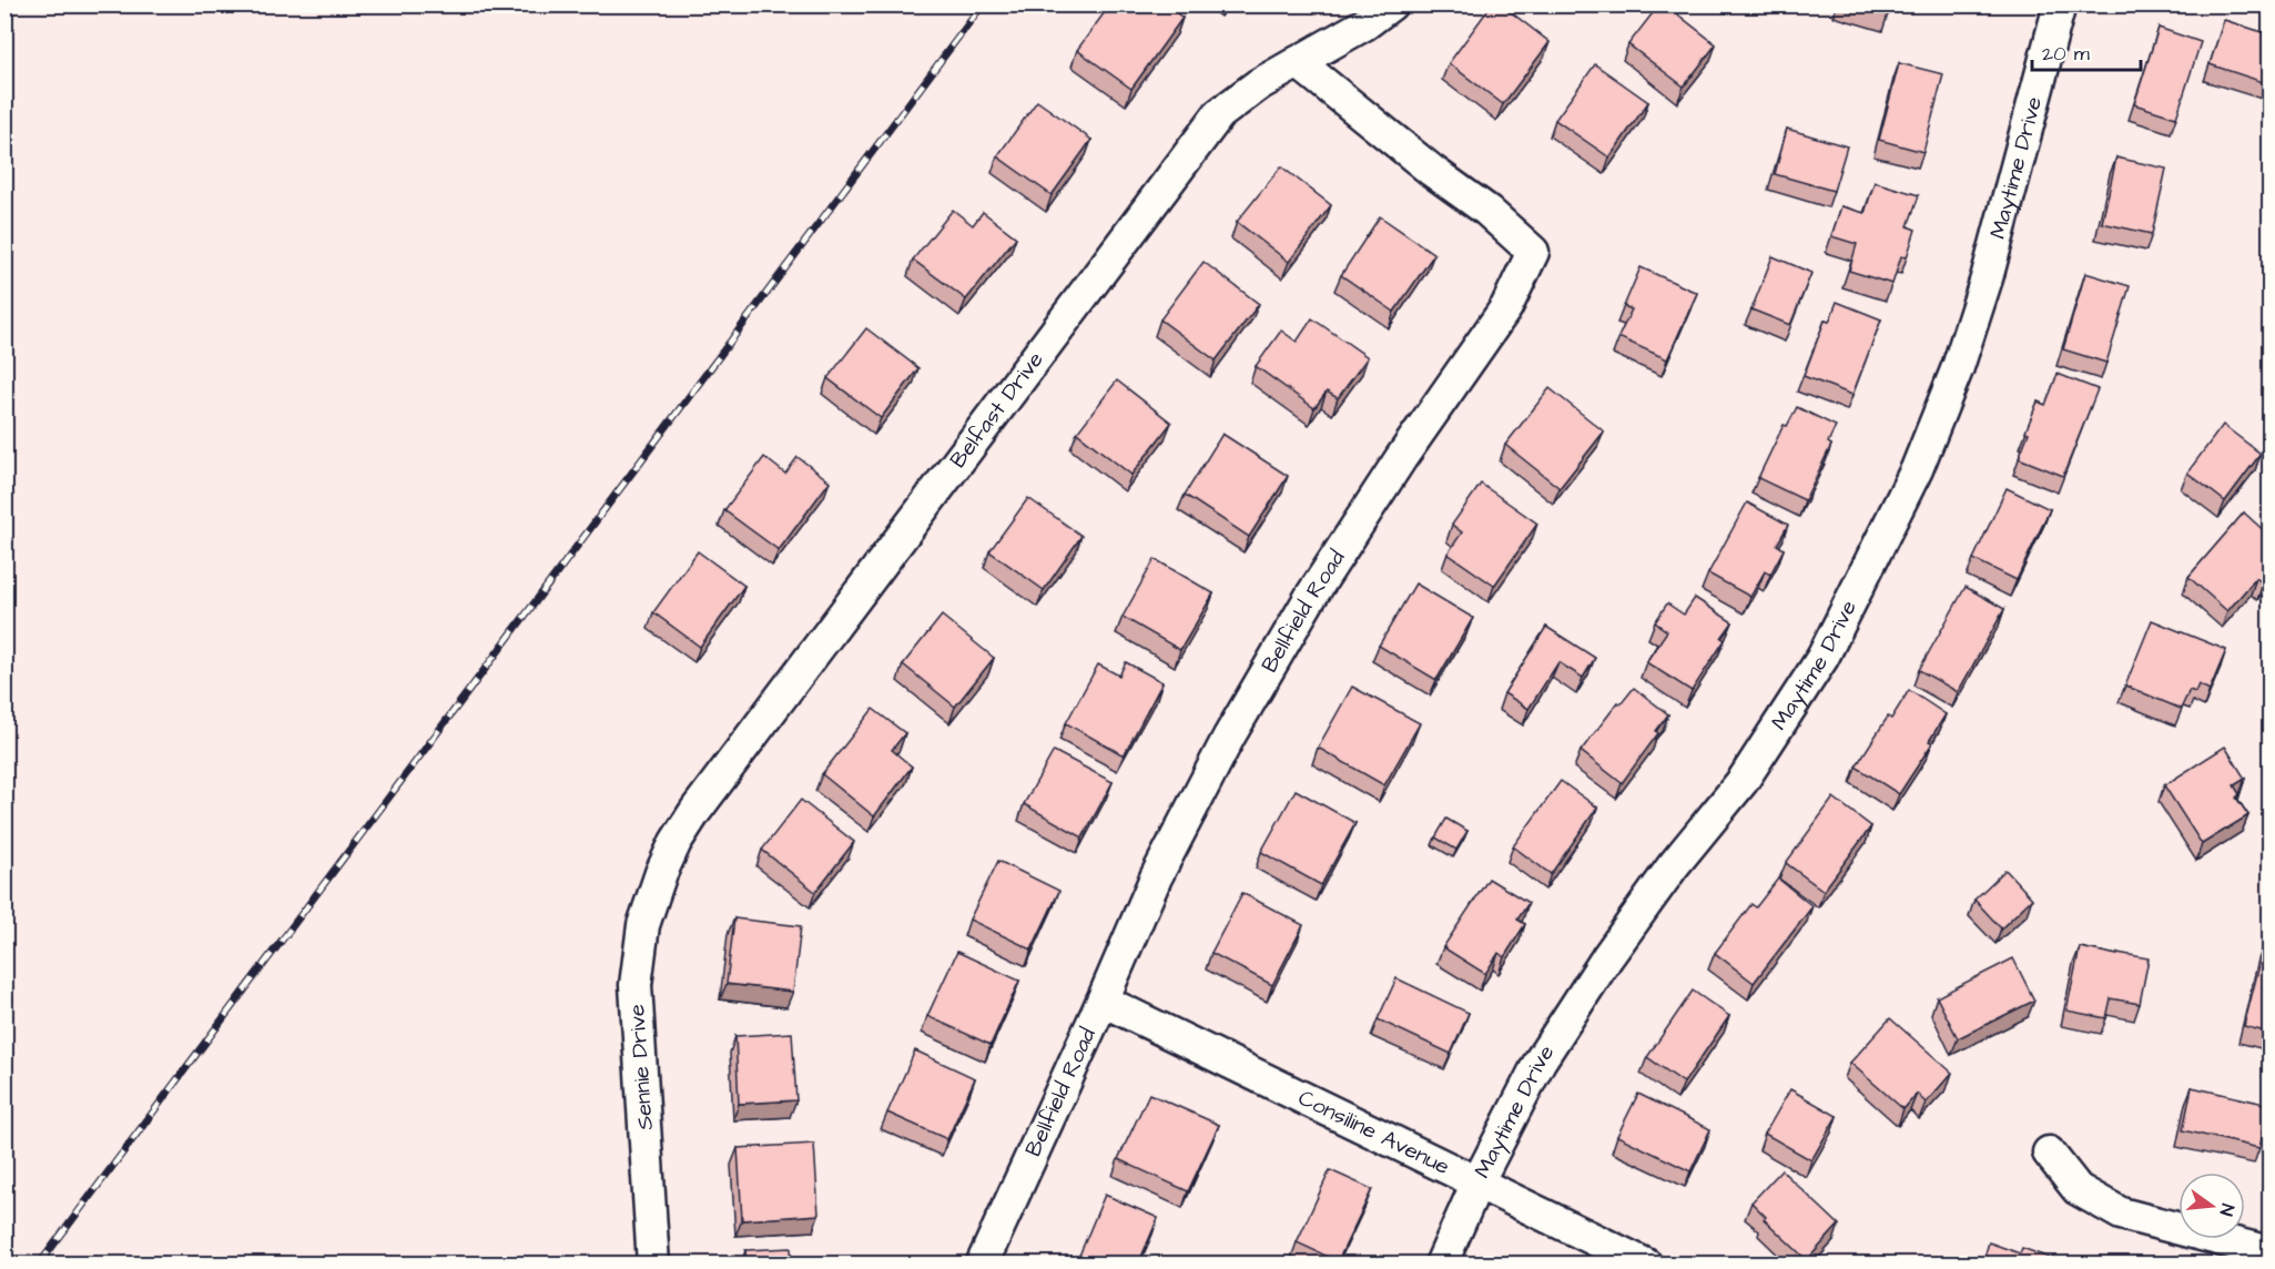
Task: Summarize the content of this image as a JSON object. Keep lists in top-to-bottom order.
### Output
{
  "streets": {
    "street": [
      "Maytime Drive",
      "Belfast Drive",
      "Bellfield Road",
      "Sennie Drive",
      "Consiline Avenue"
    ]
  },
  "crossings": [
    ["Maytime Drive", "Consiline Avenue"],
    ["Belfast Drive", "Bellfield Road"],
    ["Belfast Drive", "Sennie Drive"],
    ["Bellfield Road", "Consiline Avenue"]
  ],
  "scale_bar": "20 m",
  "north": "right"
}
